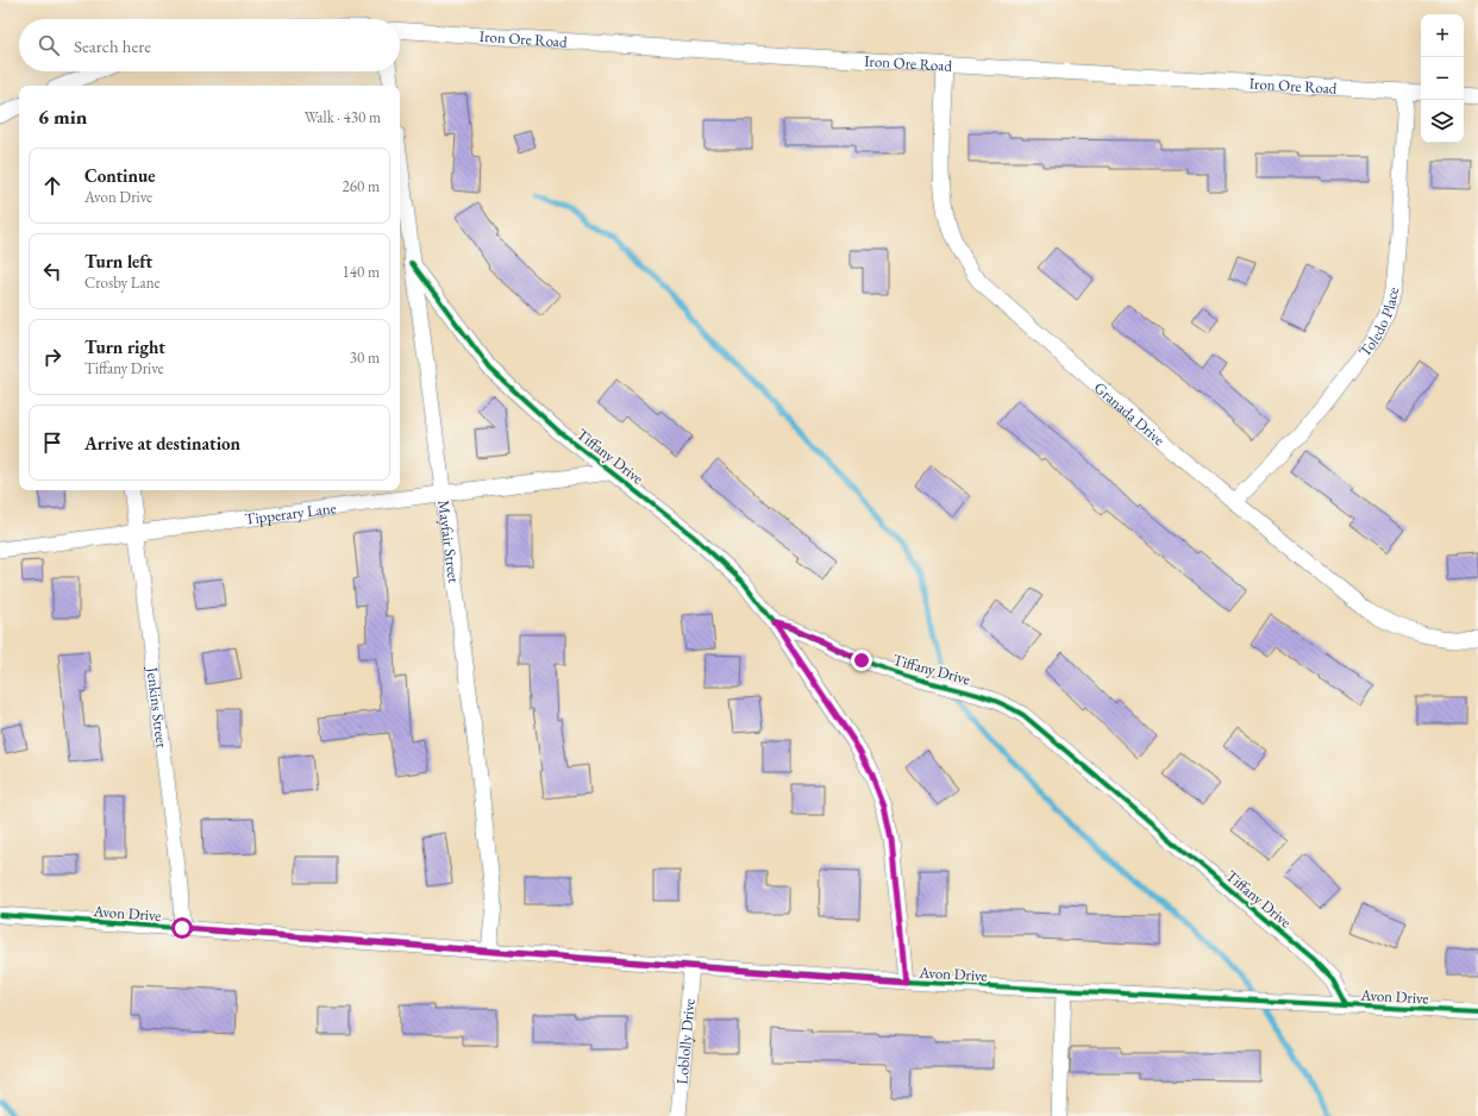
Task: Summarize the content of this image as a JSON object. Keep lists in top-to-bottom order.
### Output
{
  "streets": {
    "street": [
      "Iron Ore Road",
      "Toledo Place",
      "Granada Drive",
      "Tiffany Drive",
      "Tipperary Lane",
      "Mayfair Street",
      "Jenkins Street",
      "Avon Drive",
      "Loblolly Drive"
    ]
  },
  "crossings": [
    ["Iron Ore Road", "Toledo Place"],
    ["Iron Ore Road", "Granada Drive"],
    ["Toledo Place", "Granada Drive"],
    ["Tiffany Drive", "Tipperary Lane"],
    ["Tiffany Drive", "Mayfair Street"],
    ["Tiffany Drive", "Avon Drive"],
    ["Tipperary Lane", "Mayfair Street"],
    ["Tipperary Lane", "Jenkins Street"],
    ["Mayfair Street", "Avon Drive"],
    ["Jenkins Street", "Avon Drive"],
    ["Avon Drive", "Loblolly Drive"]
  ],
  "page": {
    "map_buttons": ["+", "−"],
    "search": "Search here",
    "heading": ["6 min", "Walk · 430 m"],
    "list": [
      ["Continue", "Avon Drive", "260 m"],
      ["Turn left", "Crosby Lane", "140 m"],
      ["Turn right", "Tiffany Drive", "30 m"],
      "Arrive at destination"
    ]
  }
}
